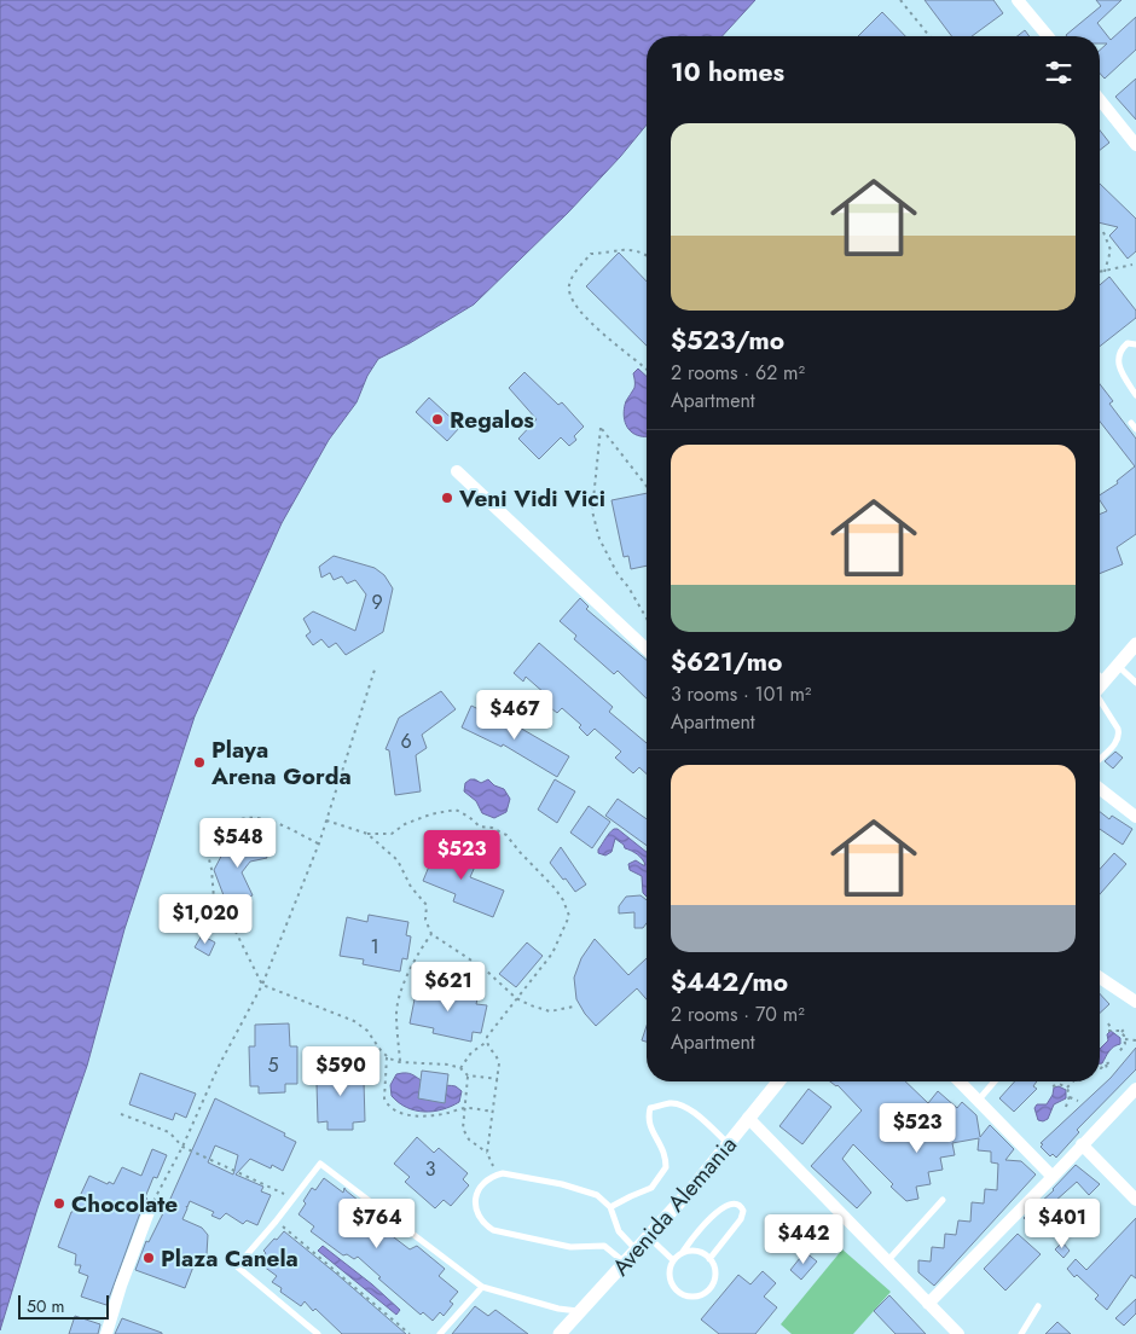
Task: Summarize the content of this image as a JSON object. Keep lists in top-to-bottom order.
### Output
{
  "streets": {
    "street": ["Avenida Alemania"]
  },
  "places": [
    "Regalos",
    "Veni Vidi Vici",
    "Playa Arena Gorda",
    "Chocolate",
    "Plaza Canela"
  ],
  "house_numbers": [
    "9",
    "6",
    "1",
    "5",
    "3"
  ],
  "scale_bar": "50 m",
  "page": {
    "heading": "10 homes",
    "list": [
      {
        "name": "$523/mo",
        "note": "2 rooms · 62 m² · Apartment"
      },
      {
        "name": "$621/mo",
        "note": "3 rooms · 101 m² · Apartment"
      },
      {
        "name": "$442/mo",
        "note": "2 rooms · 70 m² · Apartment"
      }
    ],
    "price": [
      "$467",
      "$548",
      "$523",
      "$1,020",
      "$621",
      "$590",
      "$523",
      "$764",
      "$401",
      "$442"
    ],
    "scale": "50 m"
  }
}
